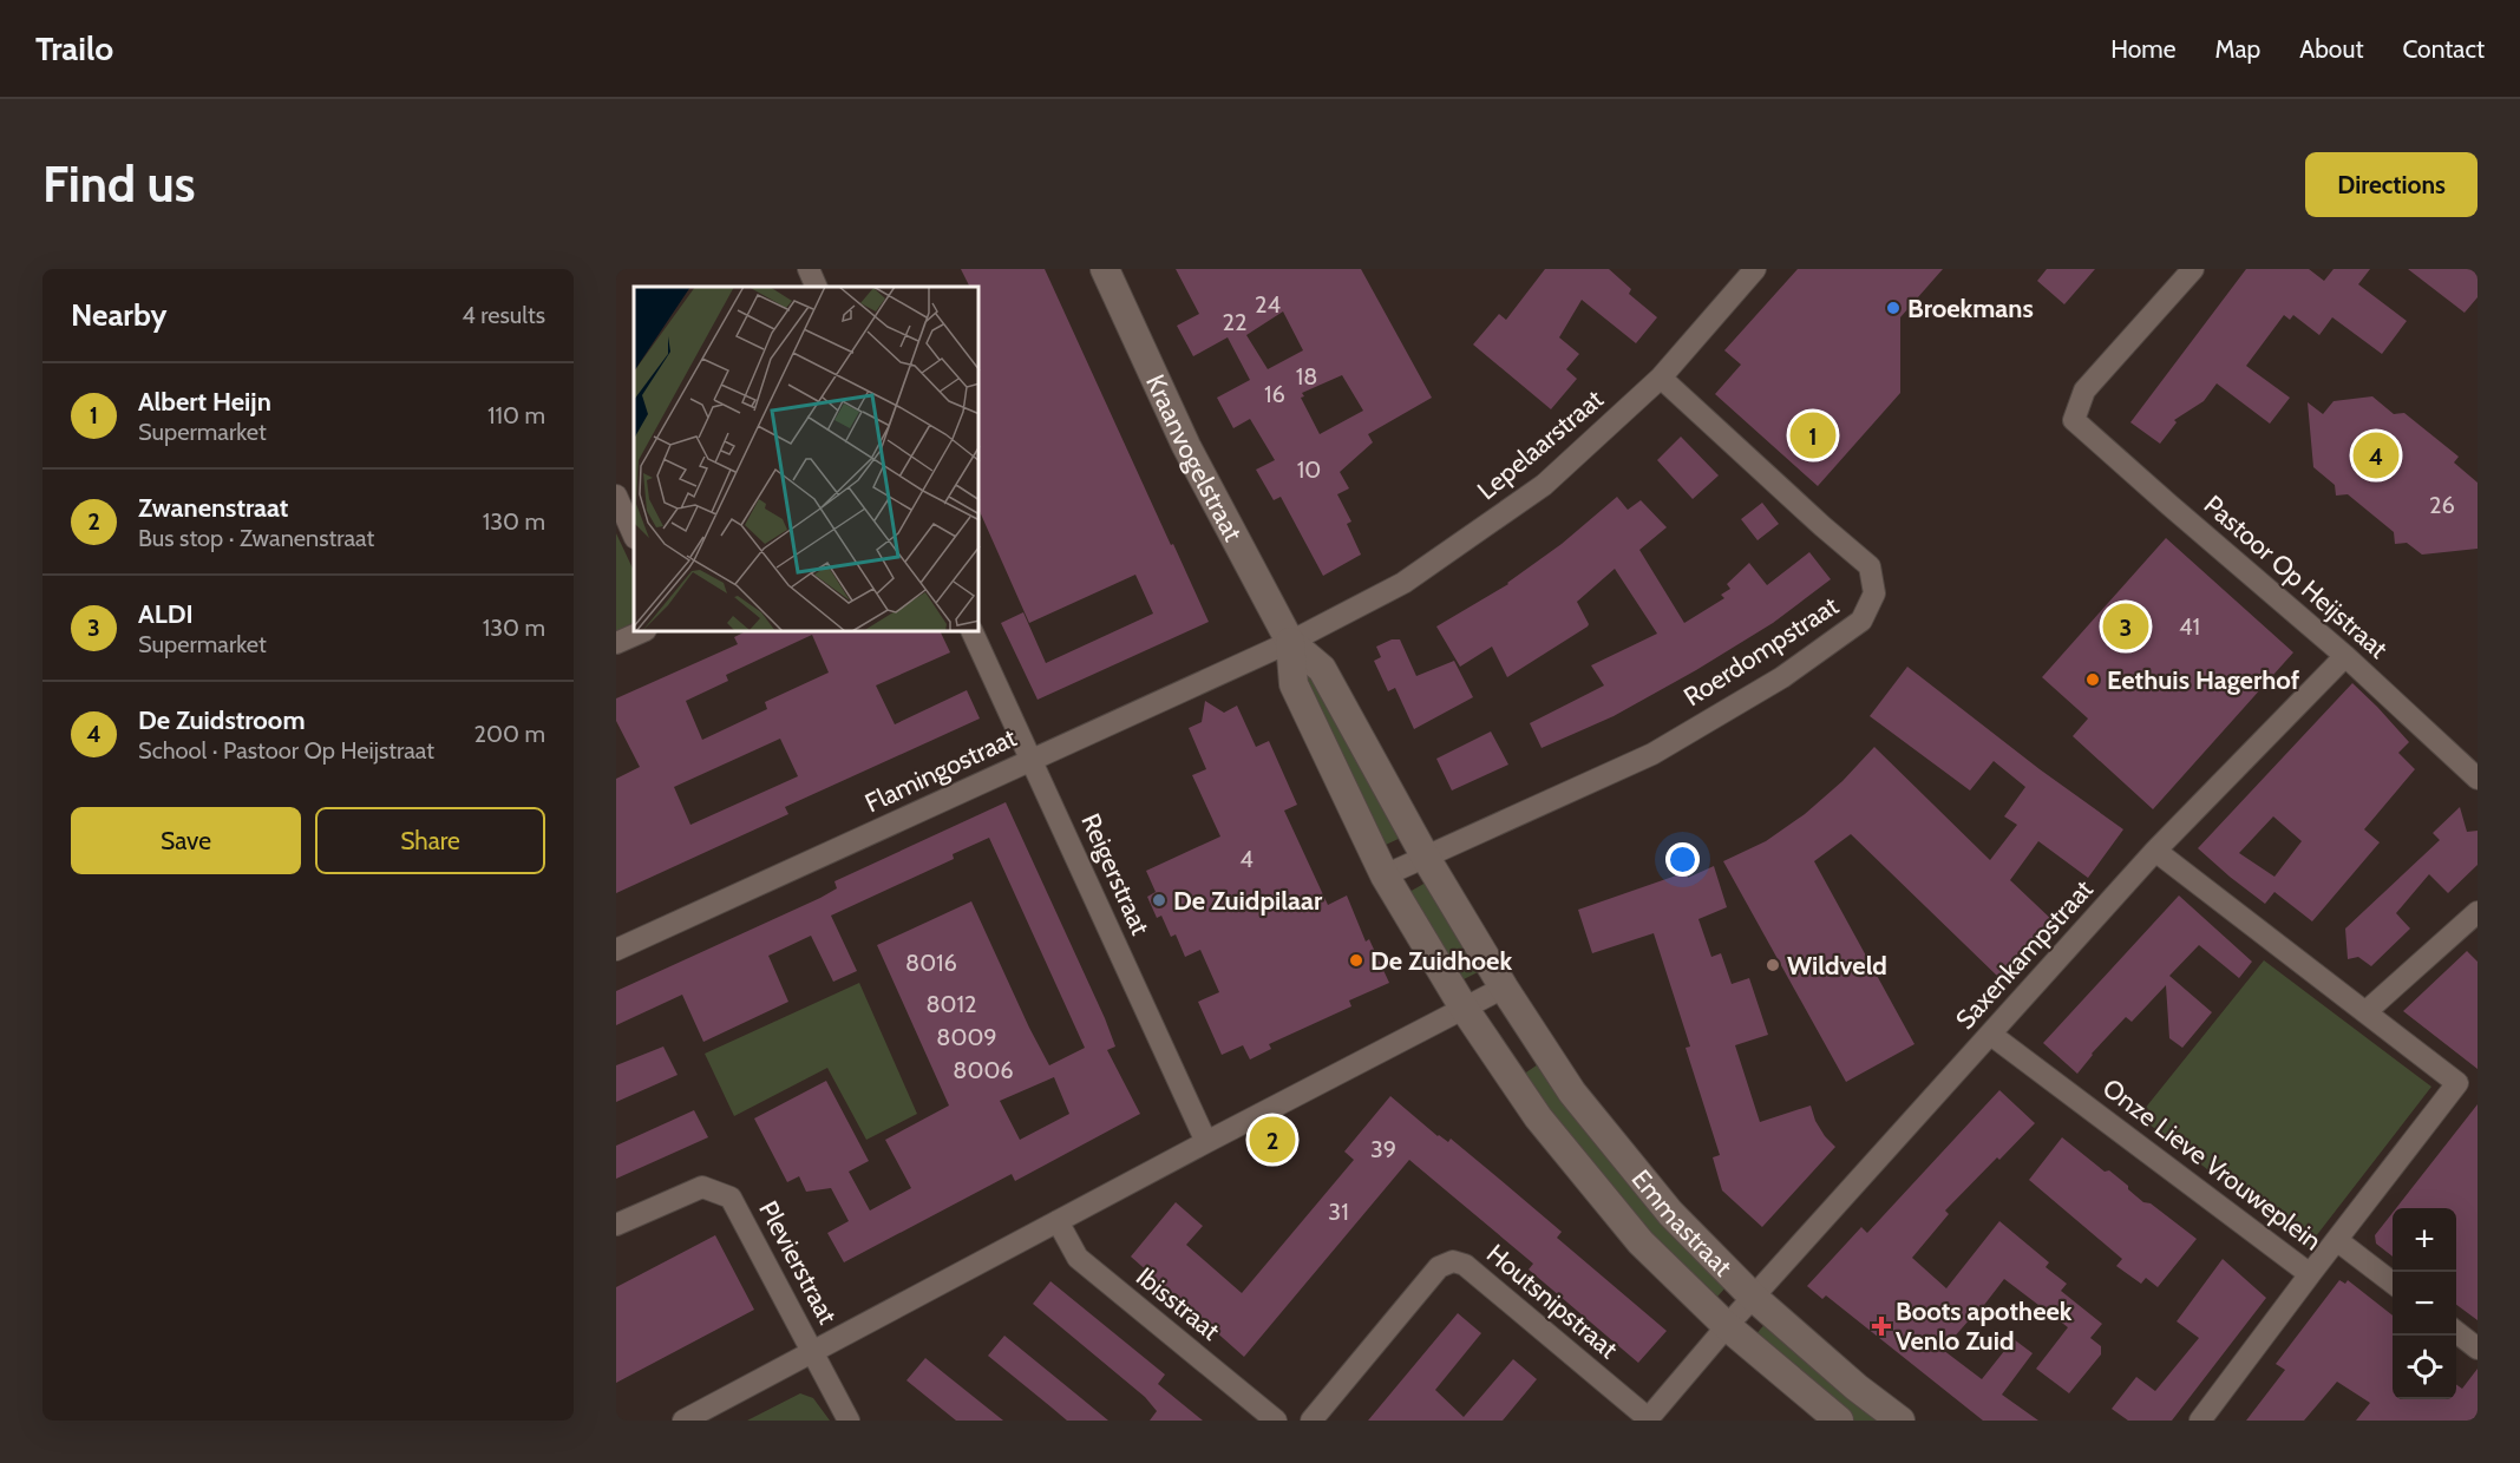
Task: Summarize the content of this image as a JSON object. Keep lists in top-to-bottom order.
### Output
{
  "streets": {
    "street": [
      "Lepelaarstraat",
      "Kraanvogelstraat",
      "Pastoor Op Heijstraat",
      "Roerdompstraat",
      "Flamingostraat",
      "Reigerstraat",
      "Saxenkampstraat",
      "Onze Lieve Vrouweplein",
      "Emmastraat",
      "Plevierstraat",
      "Houtsnipstraat",
      "Ibisstraat"
    ]
  },
  "crossings": [
    ["Lepelaarstraat", "Kraanvogelstraat"],
    ["Lepelaarstraat", "Roerdompstraat"],
    ["Lepelaarstraat", "Flamingostraat"],
    ["Kraanvogelstraat", "Roerdompstraat"],
    ["Kraanvogelstraat", "Flamingostraat"],
    ["Kraanvogelstraat", "Emmastraat"],
    ["Pastoor Op Heijstraat", "Saxenkampstraat"],
    ["Flamingostraat", "Reigerstraat"],
    ["Saxenkampstraat", "Onze Lieve Vrouweplein"],
    ["Saxenkampstraat", "Emmastraat"],
    ["Saxenkampstraat", "Houtsnipstraat"]
  ],
  "places": {
    "other": [
      "Broekmans",
      "Eethuis Hagerhof",
      "De Zuidpilaar",
      "De Zuidhoek",
      "Wildveld"
    ],
    "health": ["Boots apotheek Venlo Zuid"]
  },
  "house_numbers": [
    "24",
    "22",
    "18",
    "16",
    "10",
    "26",
    "41",
    "4",
    "8016",
    "8012",
    "8009",
    "8006",
    "39",
    "31"
  ],
  "page": {
    "header": "Trailo",
    "nav": [
      "Home",
      "Map",
      "About",
      "Contact"
    ],
    "buttons": [
      "Directions",
      ["Save", "Share"]
    ],
    "title": "Find us",
    "heading": ["Nearby", "4 results"],
    "list": [
      {
        "mark": "1",
        "name": "Albert Heijn",
        "note": "Supermarket",
        "value": "110 m"
      },
      {
        "mark": "2",
        "name": "Zwanenstraat",
        "note": "Bus stop · Zwanenstraat",
        "value": "130 m"
      },
      {
        "mark": "3",
        "name": "ALDI",
        "note": "Supermarket",
        "value": "130 m"
      },
      {
        "mark": "4",
        "name": "De Zuidstroom",
        "note": "School · Pastoor Op Heijstraat",
        "value": "200 m"
      }
    ],
    "pins": [
      "1",
      "4",
      "3",
      "2"
    ],
    "map_buttons": ["+", "−"]
  }
}
